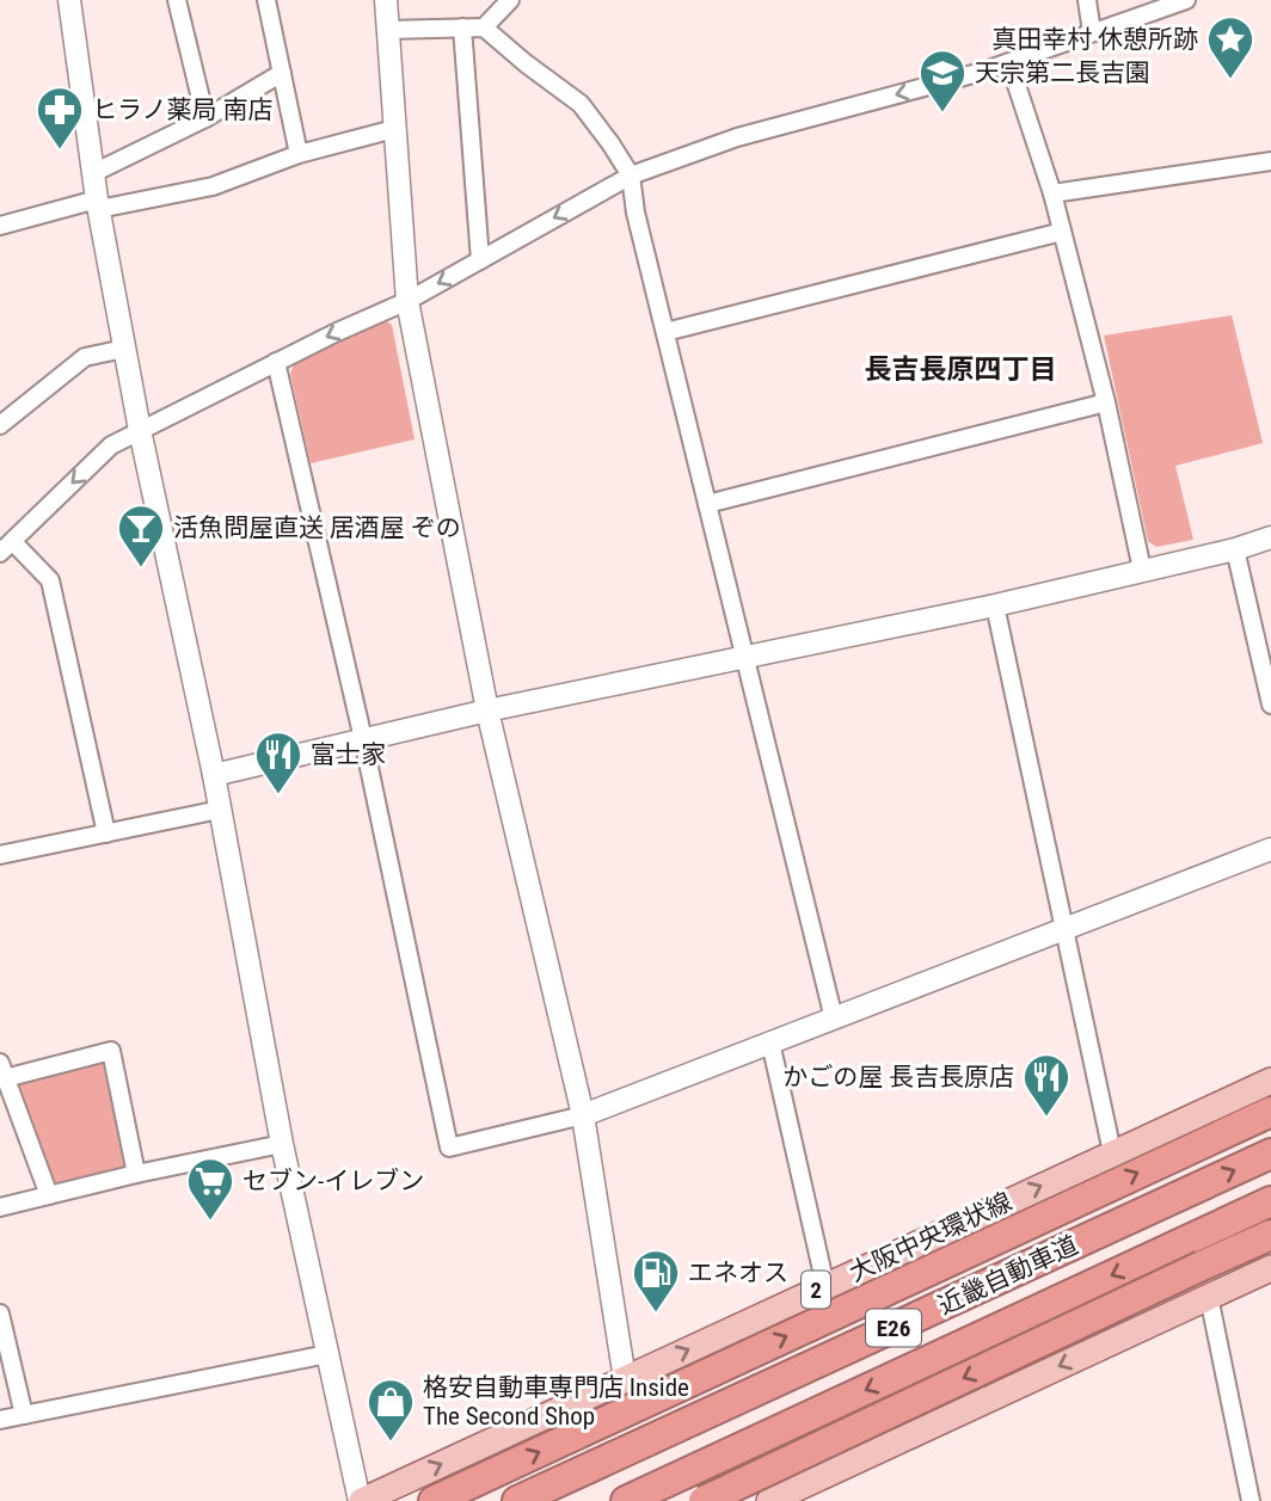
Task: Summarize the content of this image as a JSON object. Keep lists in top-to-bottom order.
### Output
{
  "streets": {
    "highway": ["近畿自動車道", "E26"],
    "main road": ["大阪中央環状線", "2"]
  },
  "districts": ["長吉長原四丁目"],
  "places": {
    "place": ["真田幸村 休憩所跡"],
    "school or university": ["天宗第二長吉園"],
    "pharmacy": ["ヒラノ薬局 南店"],
    "bar": ["活魚問屋直送 居酒屋 ぞの"],
    "restaurant": ["富士家", "かごの屋 長吉長原店"],
    "supermarket": ["セブン-イレブン"],
    "fuel station": ["エネオス"],
    "shop": ["格安自動車専門店 Inside The Second Shop"]
  }
}
